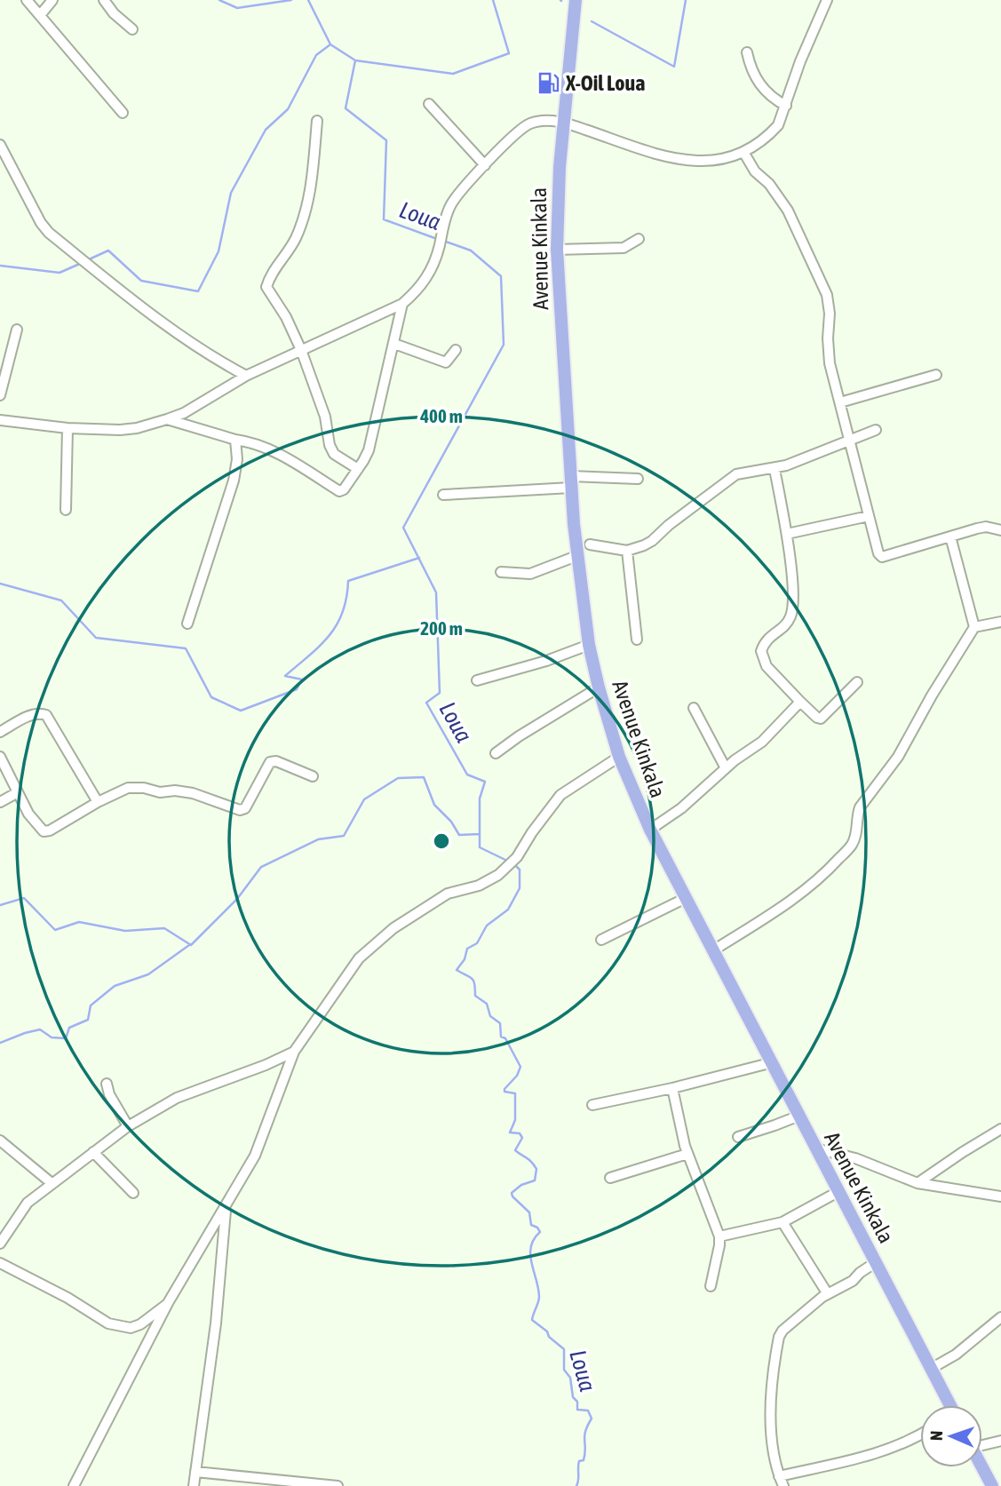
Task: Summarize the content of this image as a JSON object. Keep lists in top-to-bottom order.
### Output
{
  "streets": {
    "main road": ["Avenue Kinkala"]
  },
  "water": ["Loua"],
  "places": {
    "fuel station": ["X-Oil Loua"]
  },
  "north": "left",
  "rings": ["400 m", "200 m"]
}
